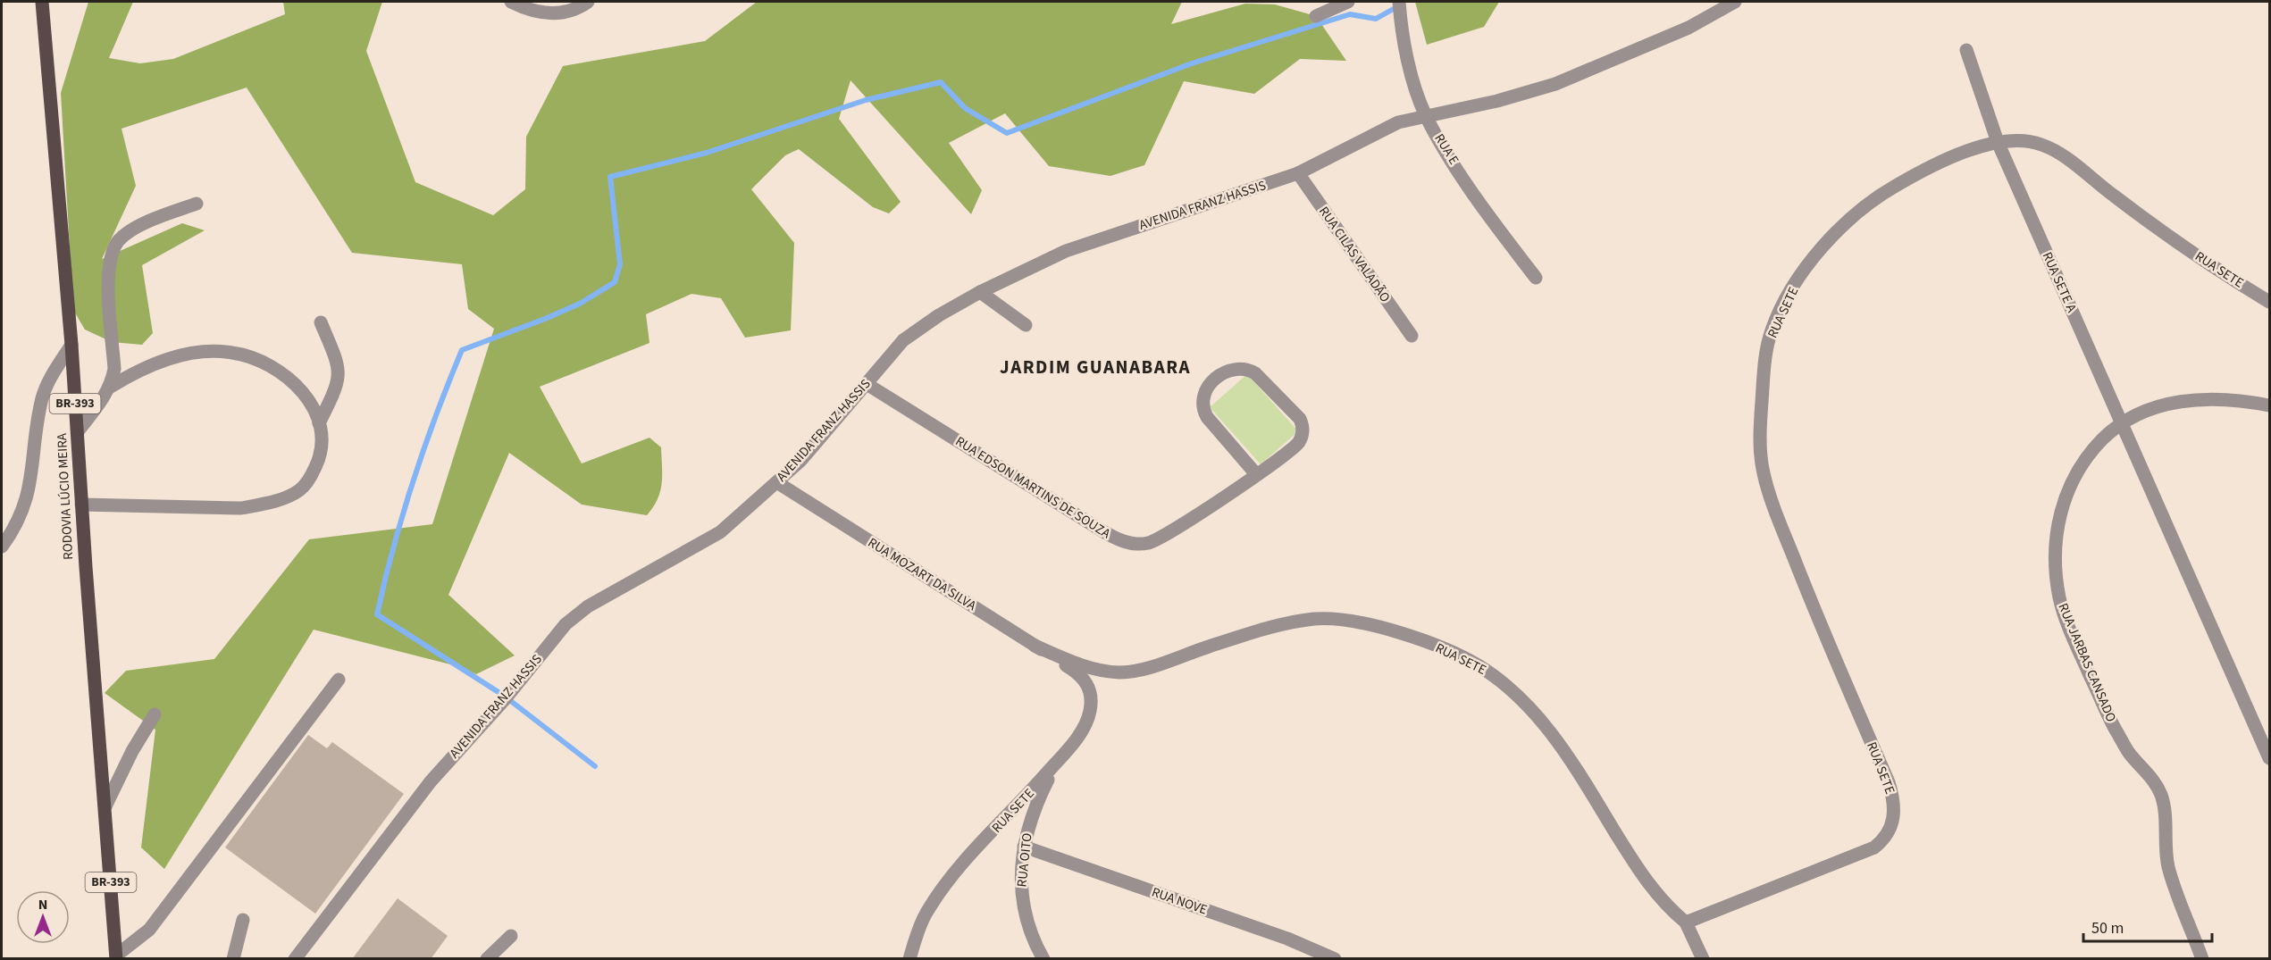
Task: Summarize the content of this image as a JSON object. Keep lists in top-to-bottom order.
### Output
{
  "streets": {
    "main road": ["BR-393", "RODOVIA LÚCIO MEIRA"],
    "street": [
      "RUA E",
      "AVENIDA FRANZ HASSIS",
      "RUA CILAS VALADÃO",
      "RUA SETE",
      "RUA SETE A",
      "RUA EDSON MARTINS DE SOUZA",
      "RUA MOZART DA SILVA",
      "RUA JARBAS CANSADO",
      "RUA OITO",
      "RUA NOVE"
    ]
  },
  "crossings": [
    ["RUA E", "AVENIDA FRANZ HASSIS"],
    ["AVENIDA FRANZ HASSIS", "RUA CILAS VALADÃO"],
    ["AVENIDA FRANZ HASSIS", "RUA EDSON MARTINS DE SOUZA"],
    ["AVENIDA FRANZ HASSIS", "RUA MOZART DA SILVA"],
    ["RUA SETE", "RUA SETE A"],
    ["RUA SETE", "RUA MOZART DA SILVA"],
    ["RUA SETE", "RUA OITO"],
    ["RUA SETE A", "RUA JARBAS CANSADO"],
    ["RUA OITO", "RUA NOVE"]
  ],
  "districts": ["JARDIM GUANABARA"],
  "scale_bar": "50 m",
  "north": "top"
}
